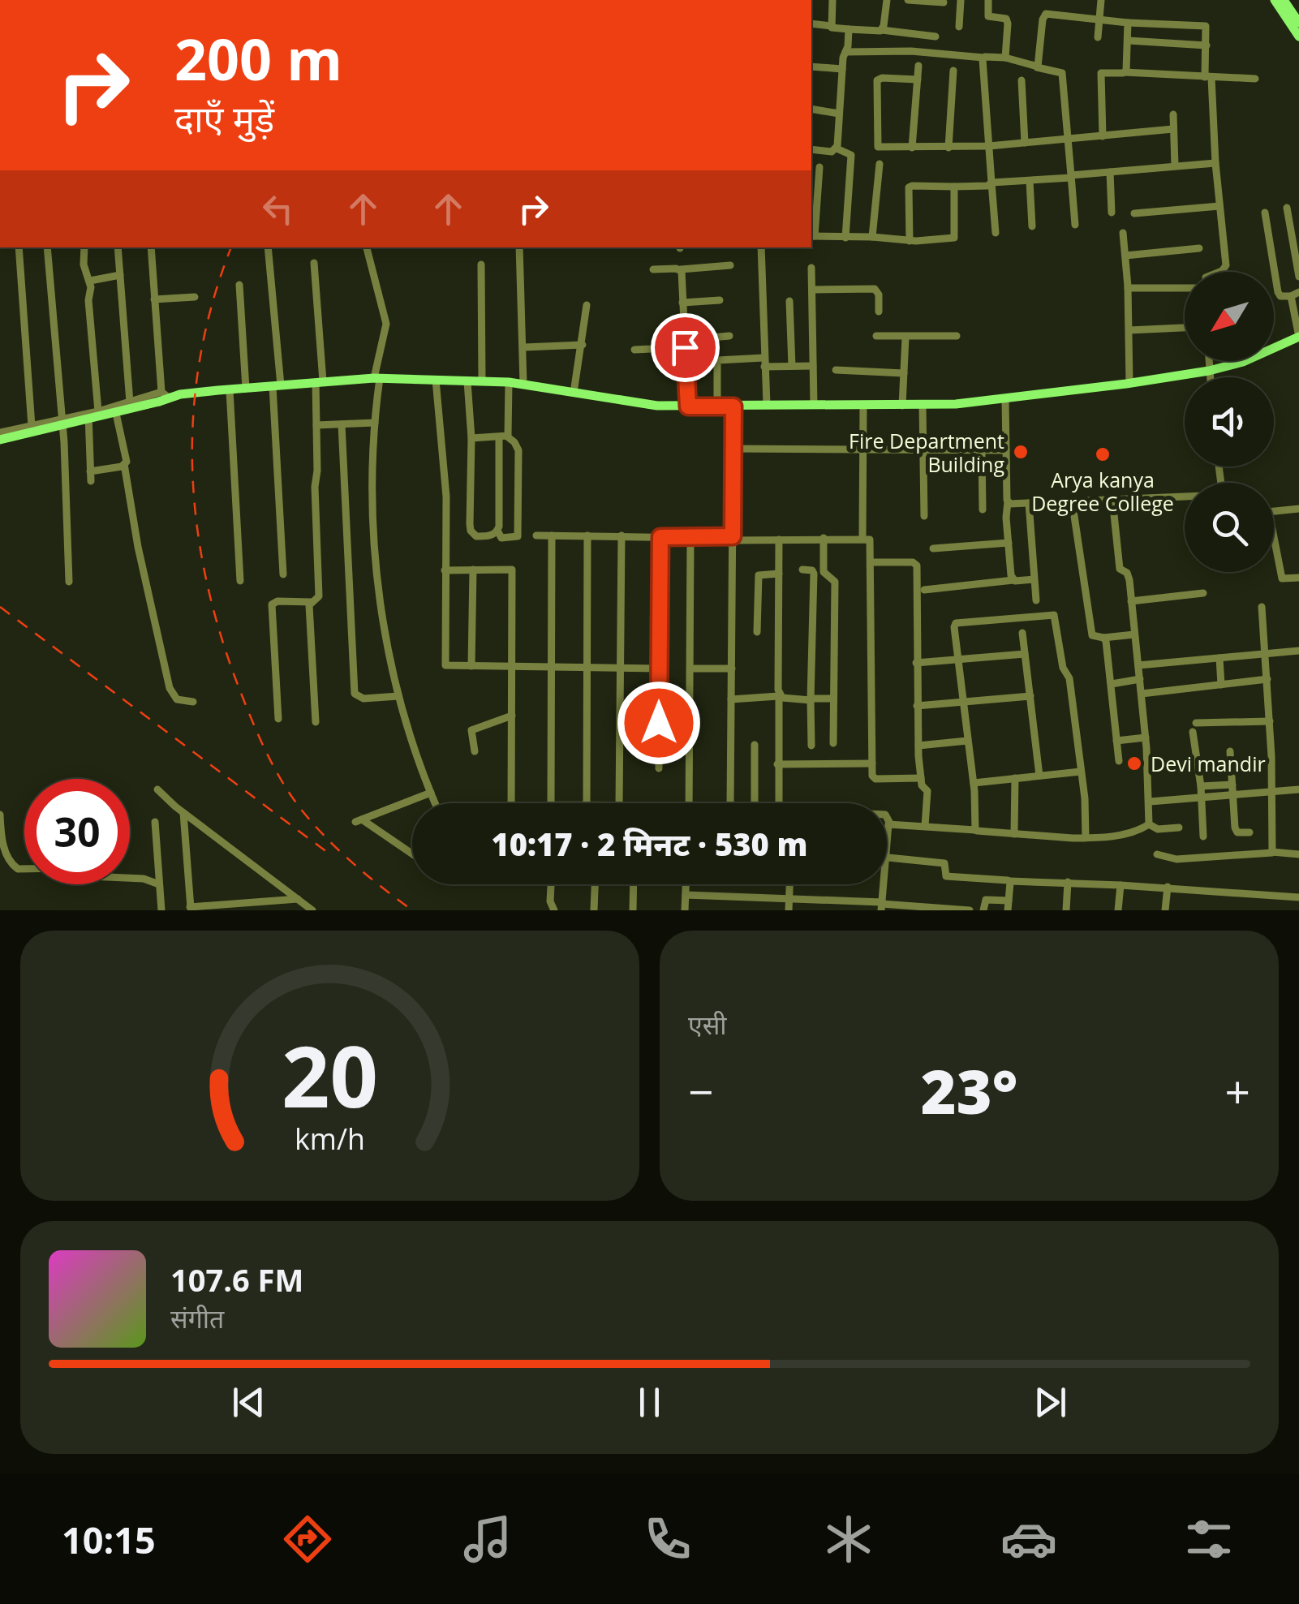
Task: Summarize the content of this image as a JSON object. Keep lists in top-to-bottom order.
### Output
{
  "places": ["Fire Department Building", "Arya kanya Degree College", "Devi mandir"],
  "north": "bottom left",
  "page": {
    "turn": ["200 m", "दाएँ मुड़ें"],
    "limit": "30",
    "trip": "10:17 · 2 मिनट · 530 m",
    "tile": "एसी",
    "heat": ["−", "23°", "+"],
    "song": ["107.6 FM", "संगीत"],
    "tabs": "10:15",
    "gauge": ["20", "km/h"]
  }
}
